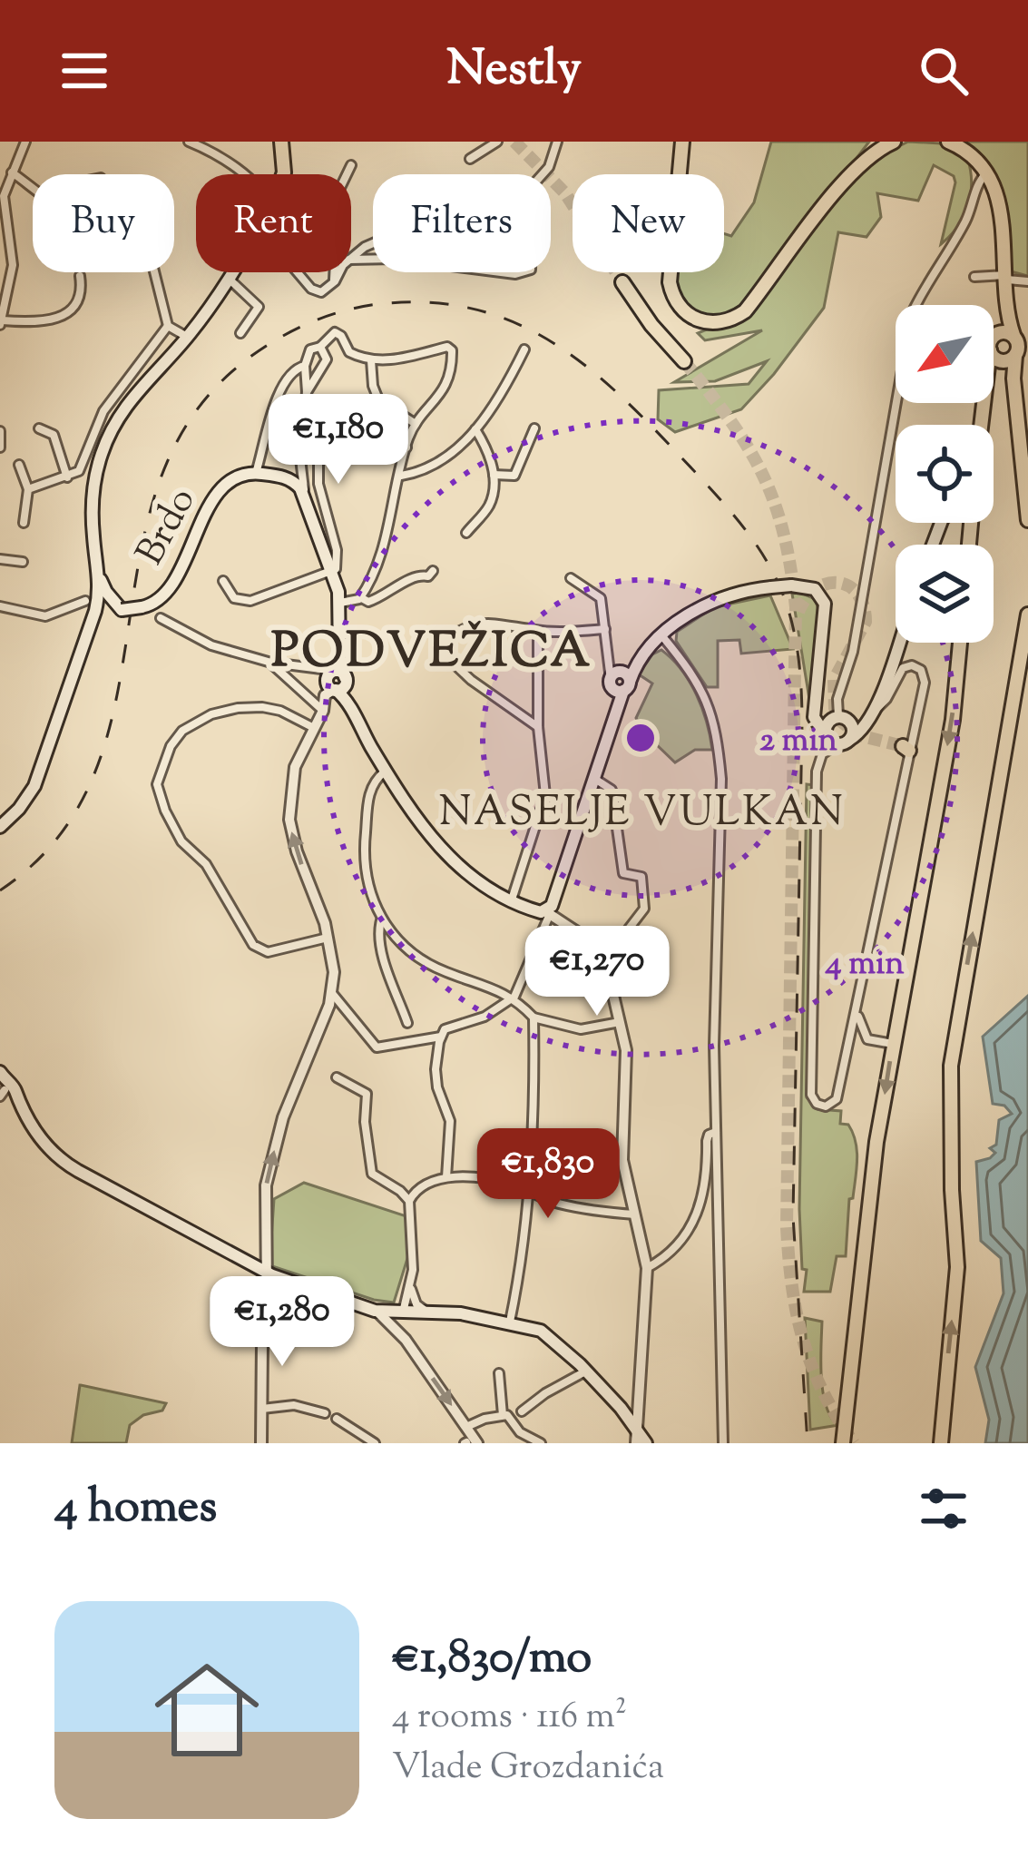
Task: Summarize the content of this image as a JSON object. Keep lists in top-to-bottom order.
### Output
{
  "streets": {
    "main road": ["Brdo"]
  },
  "districts": ["PODVEŽICA", "NASELJE VULKAN"],
  "north": "bottom left",
  "page": {
    "header": "Nestly",
    "chip": [
      "Buy",
      "Rent",
      "Filters",
      "New"
    ],
    "price": [
      "€1,180",
      "€1,270",
      "€1,830",
      "€1,280"
    ],
    "heading": "4 homes",
    "list": [
      {
        "name": "€1,830/mo",
        "note": "4 rooms · 116 m² · Vlade Grozdanića"
      }
    ]
  },
  "rings": ["2 min", "4 min"]
}
